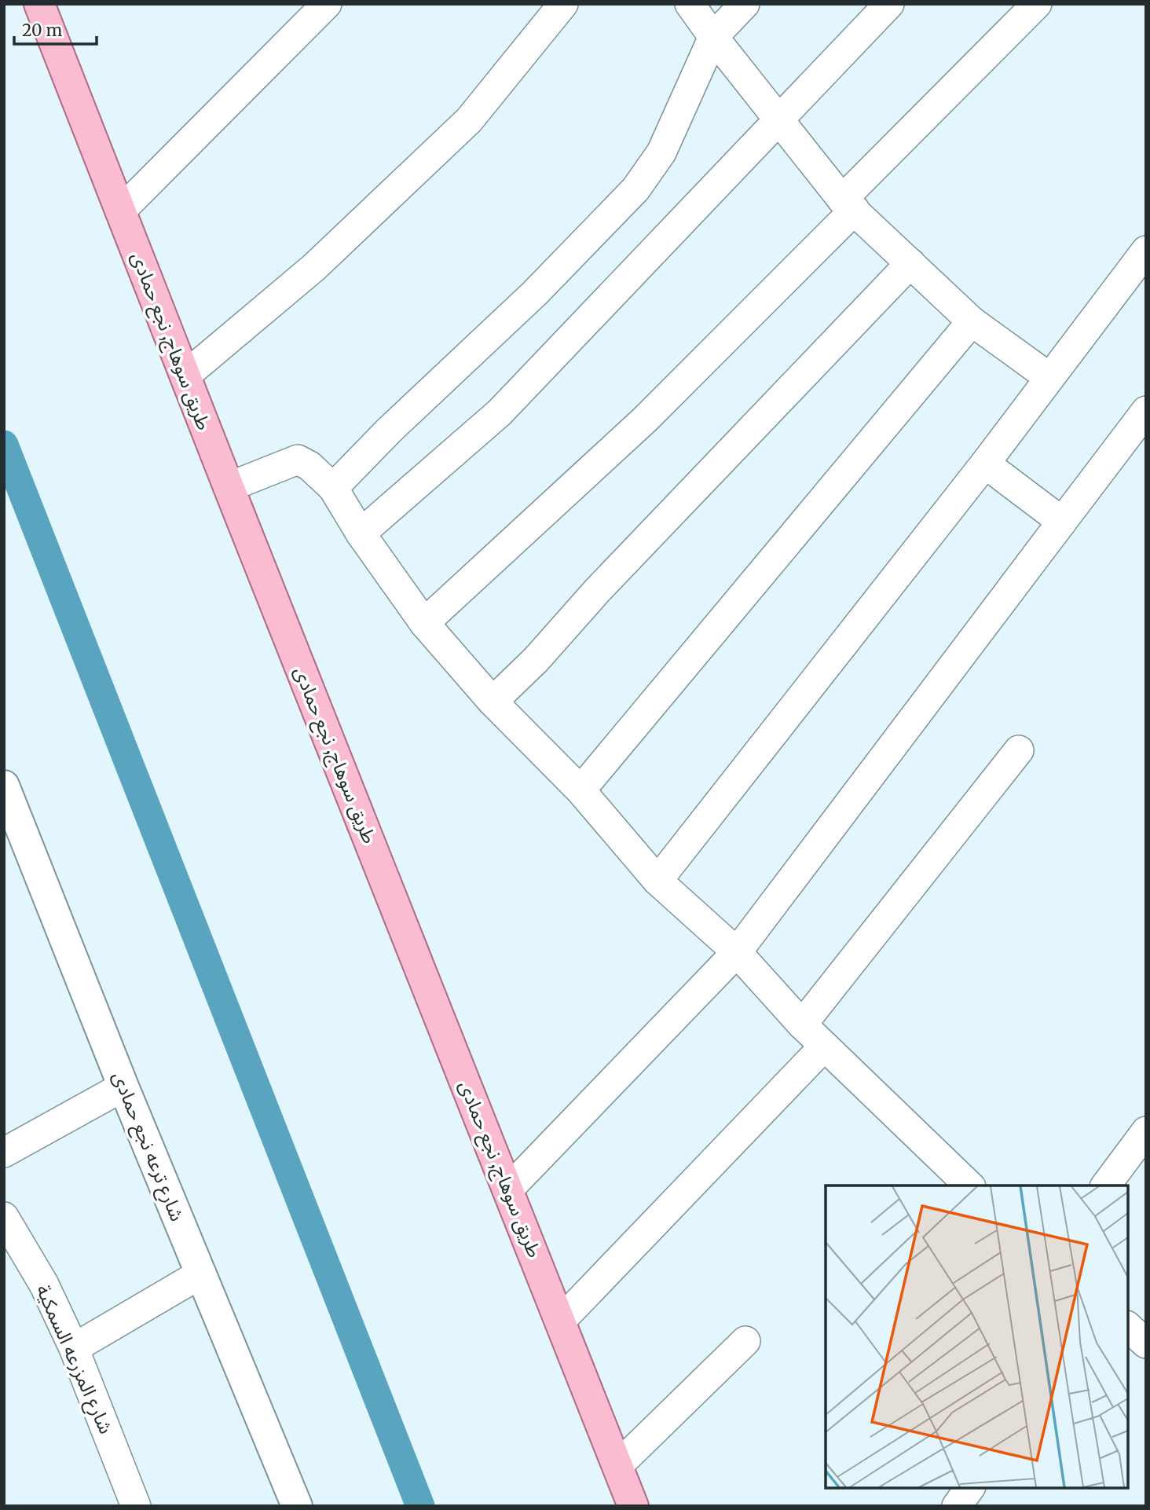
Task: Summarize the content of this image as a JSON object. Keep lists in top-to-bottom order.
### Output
{
  "streets": {
    "main road": ["طريق سوهاج, نجع حمادى"],
    "street": ["شارع ترعه نجع حمادى", "شارع المزرعه السمكية"]
  },
  "scale_bar": "20 m"
}
